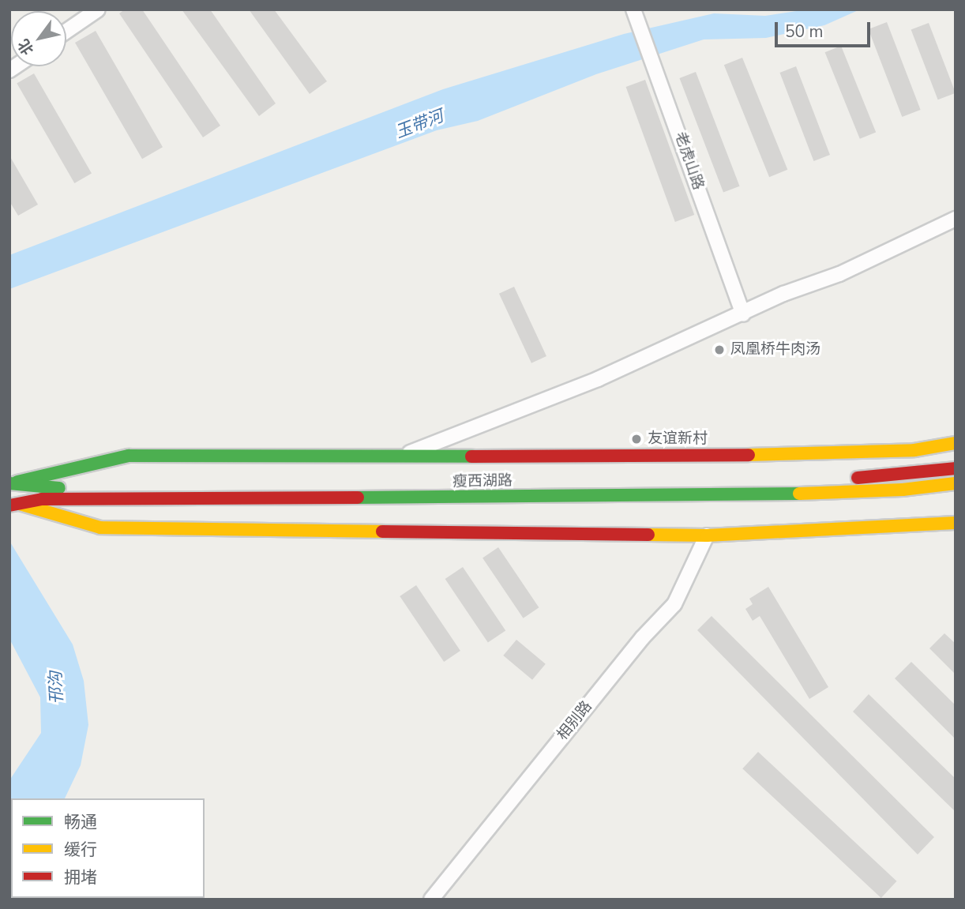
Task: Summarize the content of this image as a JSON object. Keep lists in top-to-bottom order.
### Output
{
  "streets": {
    "street": ["老虎山路", "瘦西湖路", "相别路"]
  },
  "water": ["玉带河", "邗沟"],
  "places": ["凤凰桥牛肉汤", "友谊新村"],
  "legend": ["畅通", "缓行", "拥堵"],
  "scale_bar": "50 m",
  "north": "bottom left"
}
